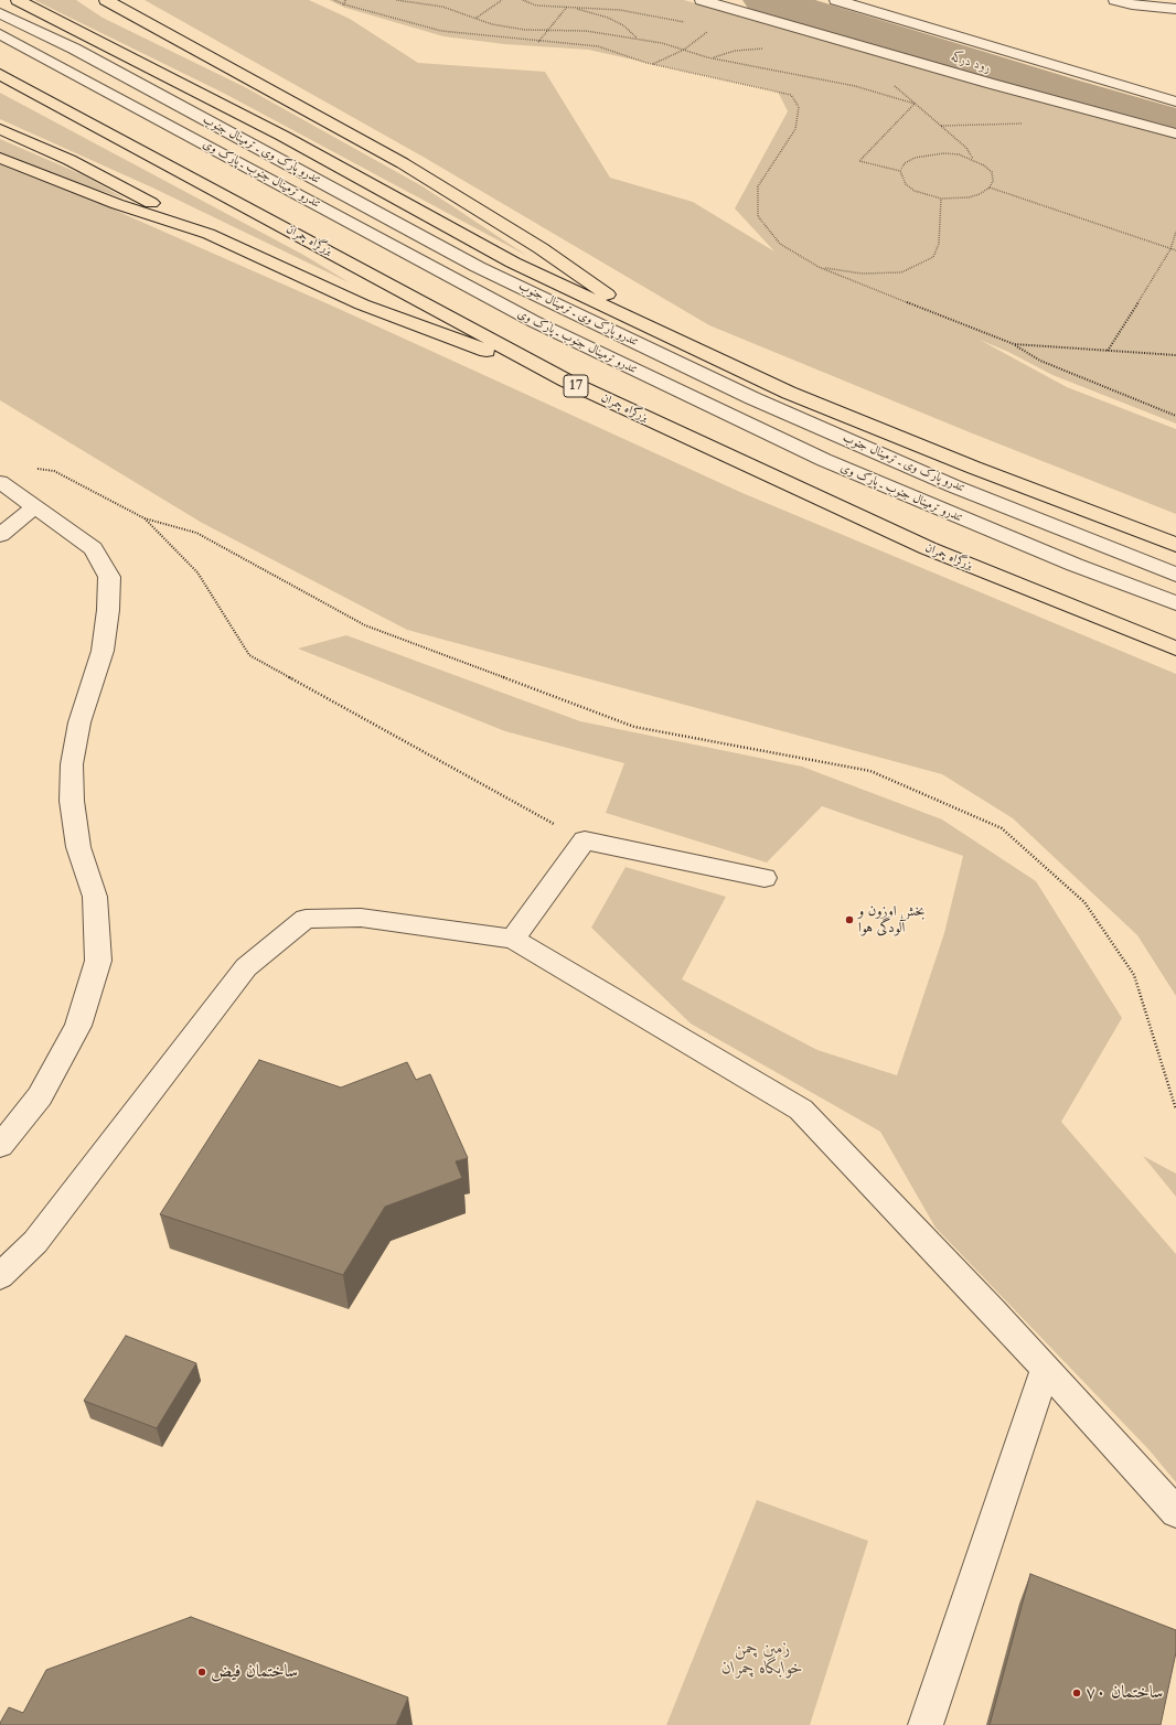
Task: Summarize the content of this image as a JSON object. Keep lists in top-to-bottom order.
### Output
{
  "streets": {
    "highway": ["بزرگراه چمران", "17"],
    "street": ["تندرو پارک وی ـ ترمینال جنوب", "تندرو ترمینال جنوب ـ پارک وی"]
  },
  "water": ["رود درکه"],
  "parks": ["زمین چمن خوابگاه چمران"],
  "places": ["بخش اوزون و آلودگی هوا", "ساختمان فیض", "ساختمان ۷۰"]
}
